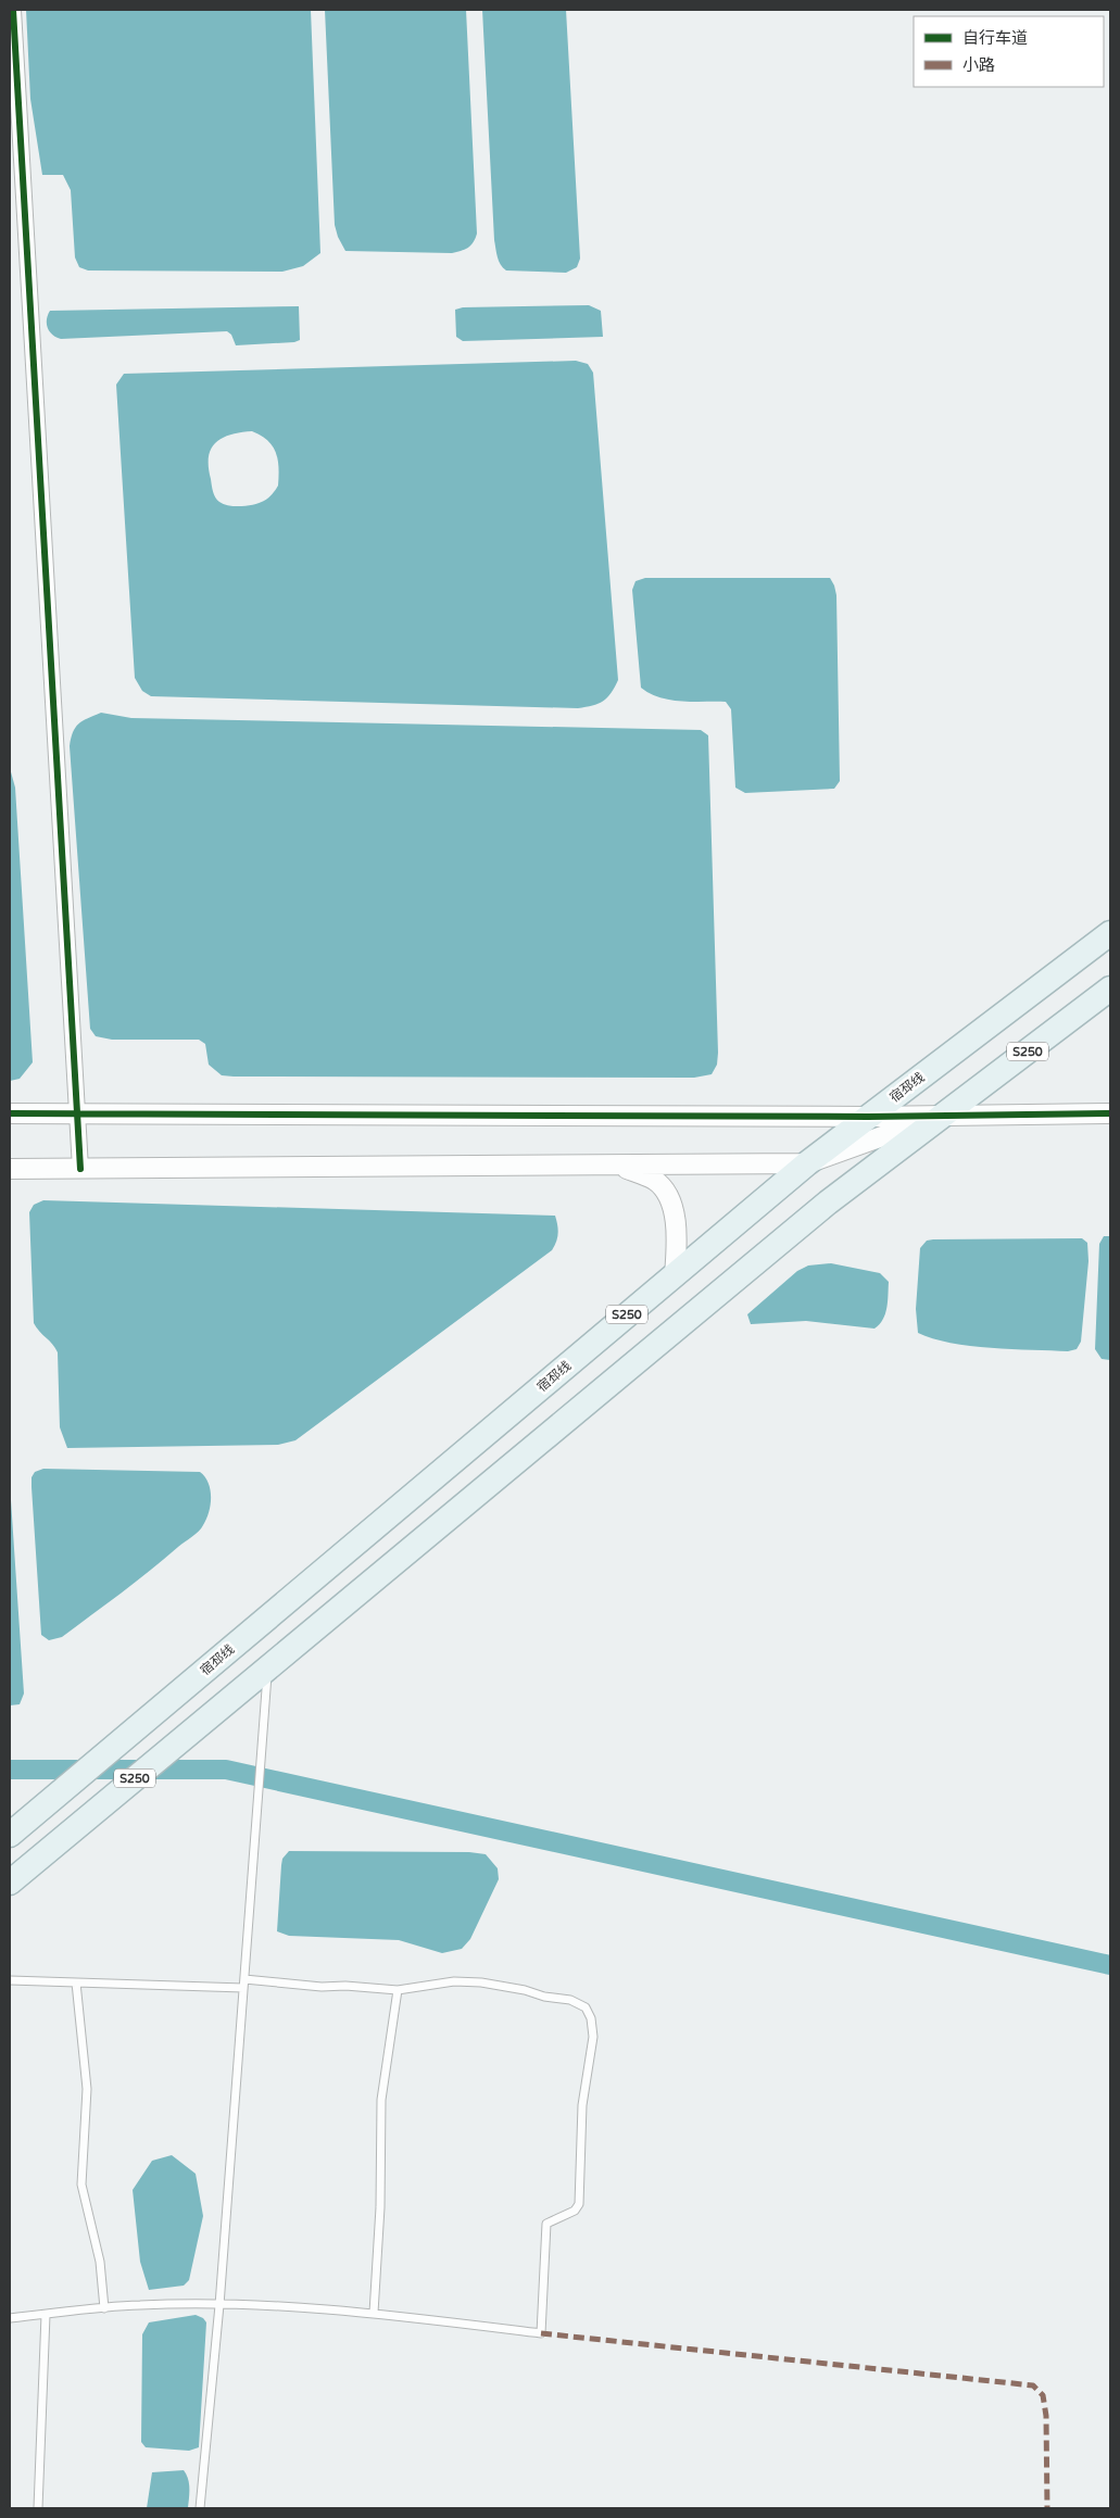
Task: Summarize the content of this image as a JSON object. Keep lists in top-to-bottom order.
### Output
{
  "streets": {
    "main road": ["S250", "宿邳线"]
  },
  "legend": ["自行车道", "小路"]
}
